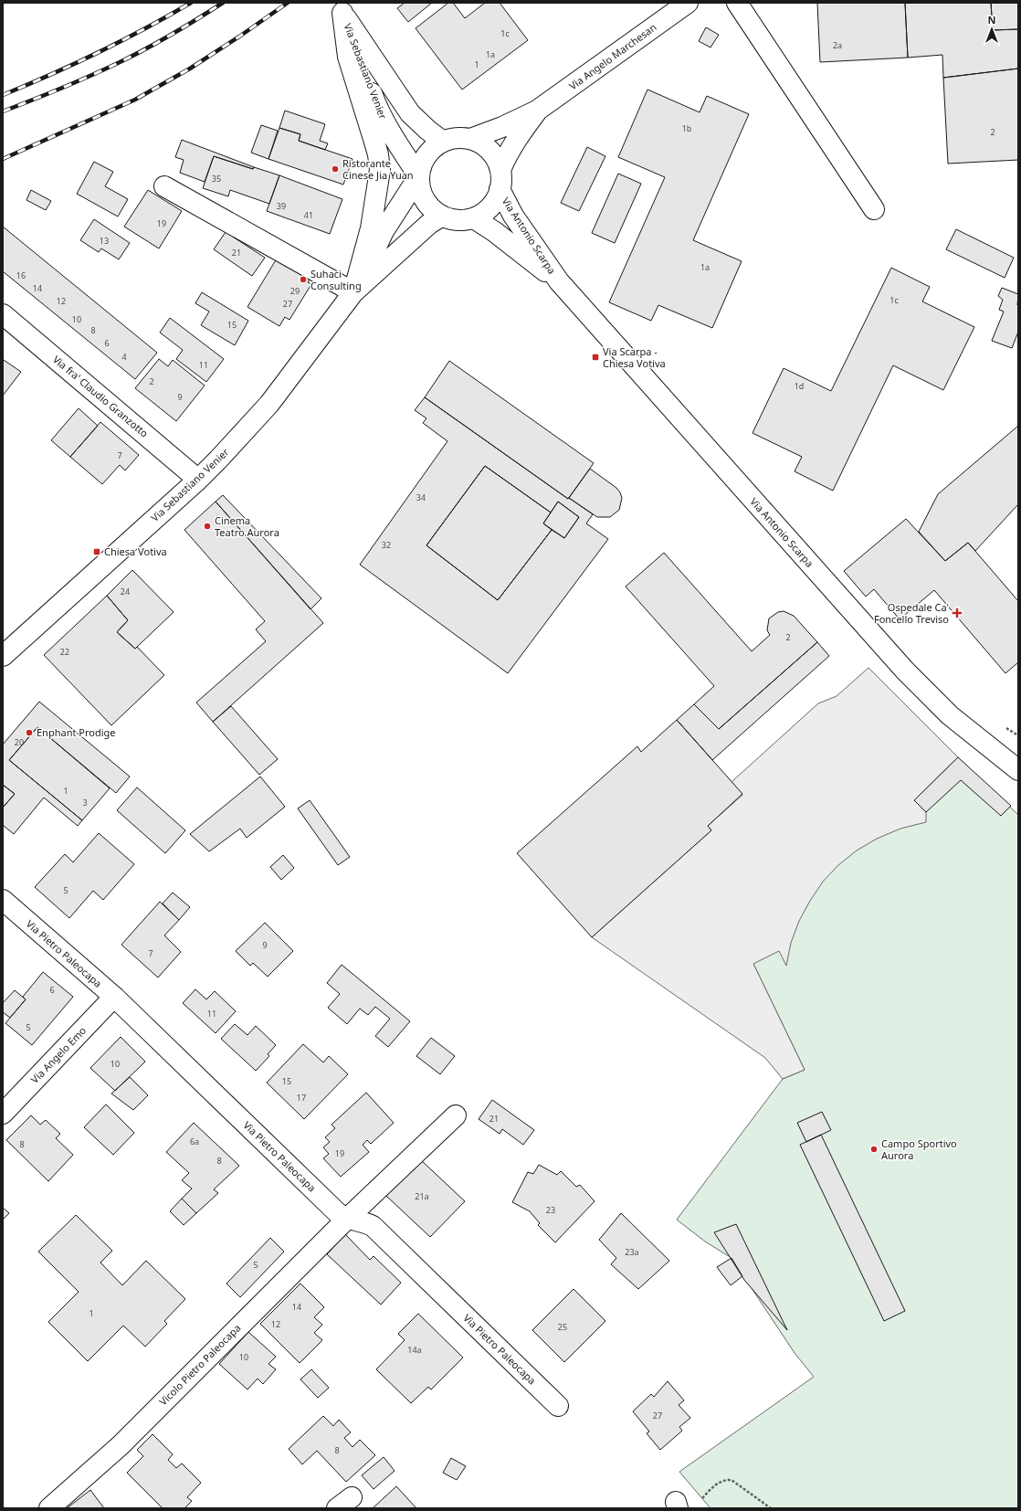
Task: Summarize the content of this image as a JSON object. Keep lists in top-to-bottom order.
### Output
{
  "streets": {
    "street": [
      "Via Angelo Marchesan",
      "Via Sebastiano Venier",
      "Via Antonio Scarpa",
      "Via fra' Claudio Granzotto",
      "Via Pietro Paleocapa",
      "Via Angelo Emo",
      "Vicolo Pietro Paleocapa"
    ]
  },
  "crossings": [
    ["Via Angelo Marchesan", "Via Sebastiano Venier"],
    ["Via Angelo Marchesan", "Via Antonio Scarpa"],
    ["Via Sebastiano Venier", "Via Antonio Scarpa"],
    ["Via Sebastiano Venier", "Via fra' Claudio Granzotto"],
    ["Via Pietro Paleocapa", "Via Angelo Emo"],
    ["Via Pietro Paleocapa", "Vicolo Pietro Paleocapa"]
  ],
  "places": {
    "other": [
      "Ristorante Cinese Jia Yuan",
      "Suhaci Consulting",
      "Cinema Teatro Aurora",
      "Enphant Prodige",
      "Campo Sportivo Aurora"
    ],
    "transit": ["Via Scarpa - Chiesa Votiva", "Chiesa Votiva"],
    "health": ["Ospedale Ca' Foncello Treviso"]
  },
  "house_numbers": [
    "1c",
    "2a",
    "1a",
    "1",
    "1b",
    "2",
    "35",
    "39",
    "41",
    "19",
    "13",
    "21",
    "1a",
    "16",
    "14",
    "29",
    "1c",
    "12",
    "27",
    "10",
    "15",
    "8",
    "6",
    "4",
    "11",
    "2",
    "1d",
    "9",
    "7",
    "34",
    "32",
    "24",
    "2",
    "22",
    "20",
    "1",
    "3",
    "5",
    "9",
    "7",
    "6",
    "11",
    "5",
    "10",
    "15",
    "17",
    "21",
    "6a",
    "8",
    "19",
    "8",
    "21a",
    "23",
    "23a",
    "5",
    "14",
    "1",
    "12",
    "25",
    "14a",
    "10",
    "27",
    "8"
  ],
  "north": "top"
}
